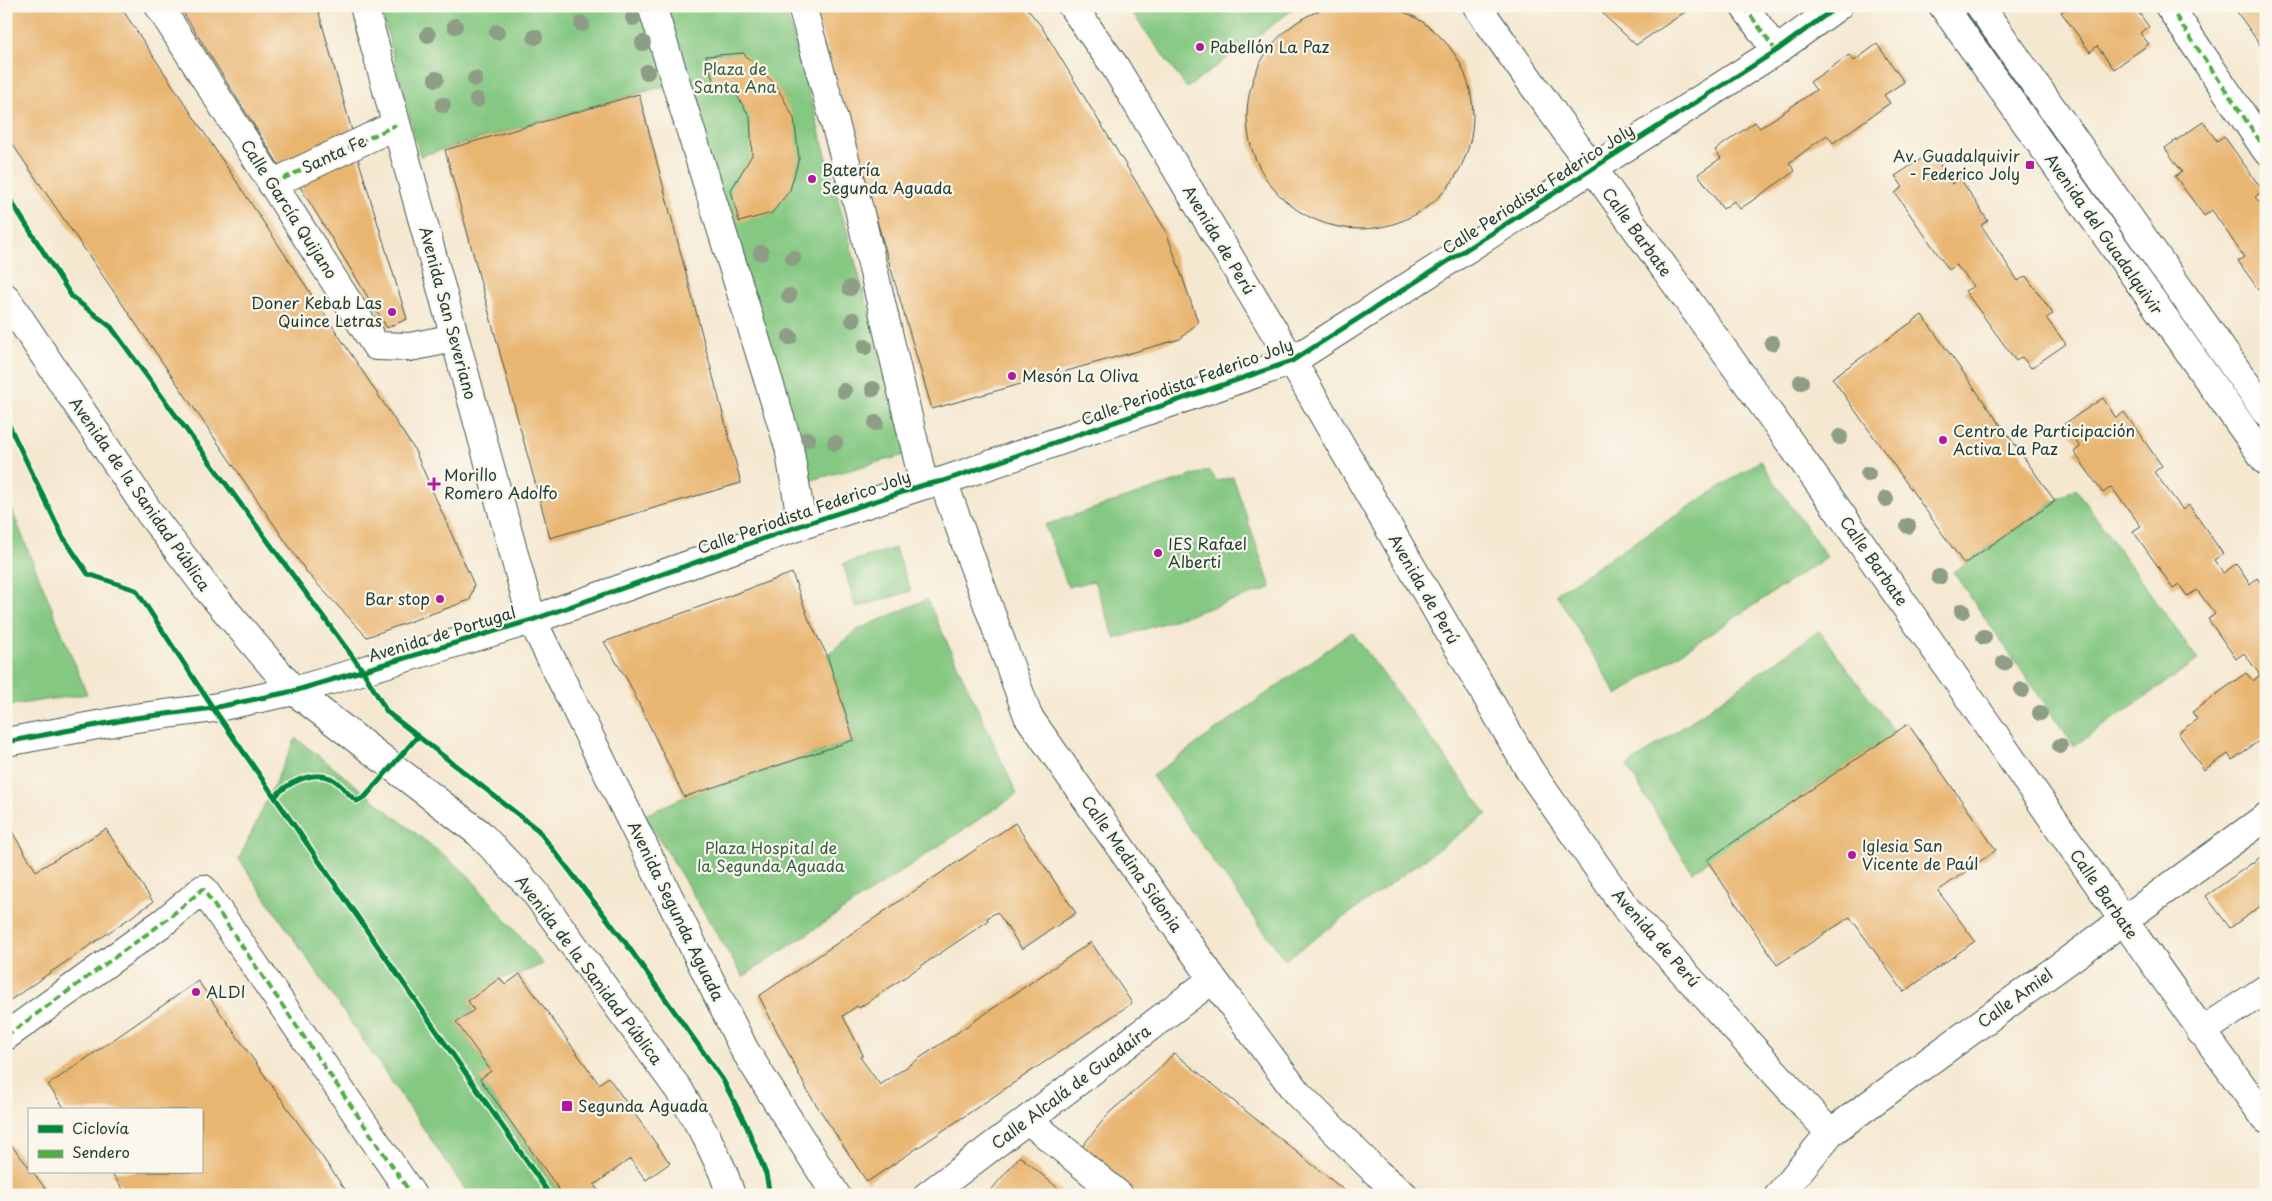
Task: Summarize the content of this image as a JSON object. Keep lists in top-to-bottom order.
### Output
{
  "streets": {
    "street": [
      "Santa Fe",
      "Calle Periodista Federico Joly",
      "Calle García Quijano",
      "Calle Barbate",
      "Avenida del Guadalquivir",
      "Avenida de Perú",
      "Avenida San Severiano",
      "Avenida de la Sanidad Pública",
      "Avenida de Portugal",
      "Calle Medina Sidonia",
      "Avenida Segunda Aguada",
      "Calle Amiel",
      "Calle Alcalá de Guadaíra"
    ]
  },
  "crossings": [
    ["Santa Fe", "Calle García Quijano"],
    ["Santa Fe", "Avenida San Severiano"],
    ["Calle Periodista Federico Joly", "Calle Barbate"],
    ["Calle Periodista Federico Joly", "Avenida de Perú"],
    ["Calle Periodista Federico Joly", "Avenida San Severiano"],
    ["Calle Periodista Federico Joly", "Avenida de Portugal"],
    ["Calle Periodista Federico Joly", "Calle Medina Sidonia"],
    ["Calle Periodista Federico Joly", "Avenida Segunda Aguada"],
    ["Calle García Quijano", "Avenida San Severiano"],
    ["Calle Barbate", "Calle Amiel"],
    ["Avenida de Perú", "Calle Amiel"],
    ["Avenida San Severiano", "Avenida de Portugal"],
    ["Avenida San Severiano", "Avenida Segunda Aguada"],
    ["Avenida de la Sanidad Pública", "Avenida de Portugal"],
    ["Avenida de Portugal", "Avenida Segunda Aguada"],
    ["Calle Medina Sidonia", "Calle Alcalá de Guadaíra"]
  ],
  "parks": ["Plaza de Santa Ana", "Plaza Hospital de la Segunda Aguada"],
  "places": {
    "other": [
      "Pabellón La Paz",
      "Batería Segunda Aguada",
      "Doner Kebab Las Quince Letras",
      "Mesón La Oliva",
      "Centro de Participación Activa La Paz",
      "IES Rafael Alberti",
      "Bar stop",
      "Iglesia San Vicente de Paúl",
      "ALDI"
    ],
    "transit": ["Av. Guadalquivir - Federico Joly", "Segunda Aguada"],
    "health": ["Morillo Romero Adolfo"]
  },
  "legend": ["Ciclovía", "Sendero"]
}
